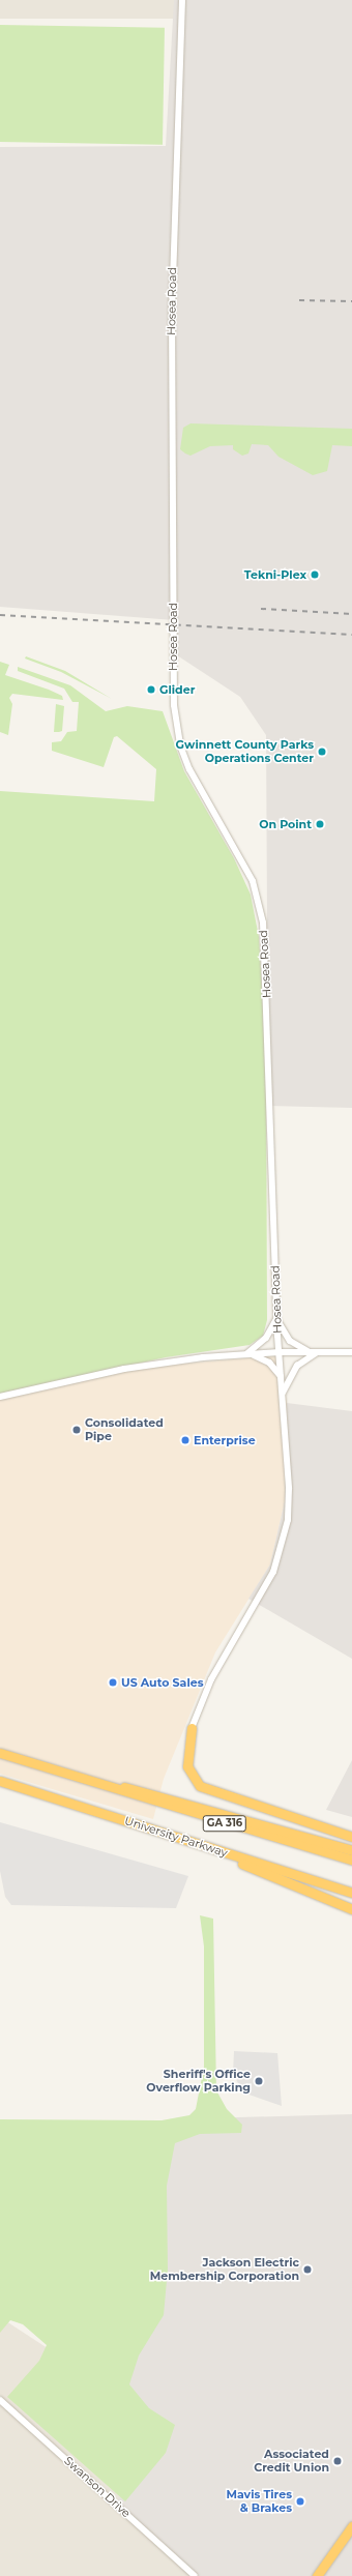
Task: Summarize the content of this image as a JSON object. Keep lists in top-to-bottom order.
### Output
{
  "streets": {
    "highway": ["GA 316", "University Parkway"],
    "street": ["Hosea Road", "Swanson Drive"]
  },
  "places": [
    "Tekni-Plex",
    "Glider",
    "Gwinnett County Parks Operations Center",
    "On Point",
    "Consolidated Pipe",
    "Enterprise",
    "US Auto Sales",
    "Sheriff's Office Overflow Parking",
    "Jackson Electric Membership Corporation",
    "Associated Credit Union",
    "Mavis Tires & Brakes"
  ]
}
